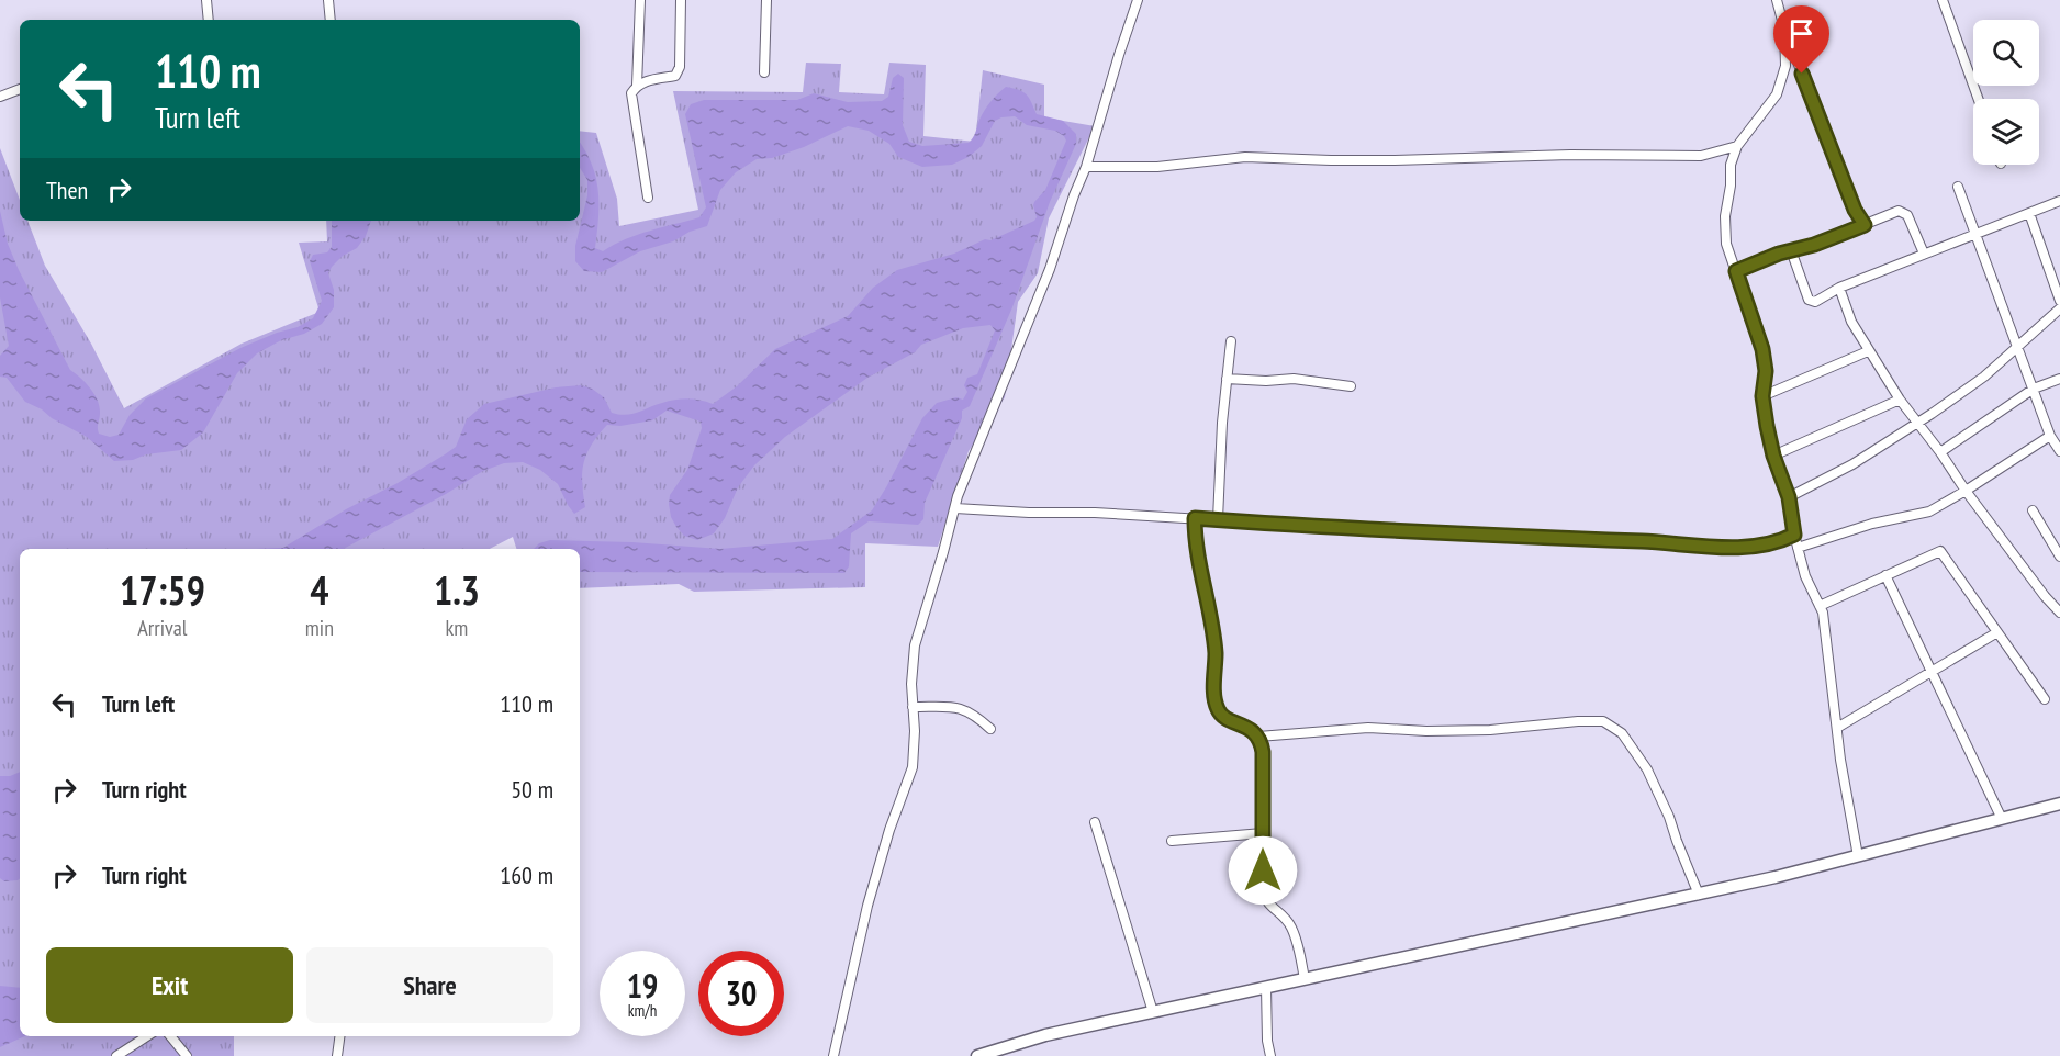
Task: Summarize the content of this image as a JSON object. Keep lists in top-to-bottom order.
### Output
{
  "page": {
    "turn": ["110 m", "Turn left"],
    "then": "Then",
    "eta": [
      "17:59",
      "Arrival",
      "4",
      "min",
      "1.3",
      "km"
    ],
    "list": [
      {
        "name": "Turn left",
        "value": "110 m"
      },
      {
        "name": "Turn right",
        "value": "50 m"
      },
      {
        "name": "Turn right",
        "value": "160 m"
      }
    ],
    "buttons": ["Exit", "Share"],
    "speed": "19 km/h",
    "limit": "30"
  }
}
